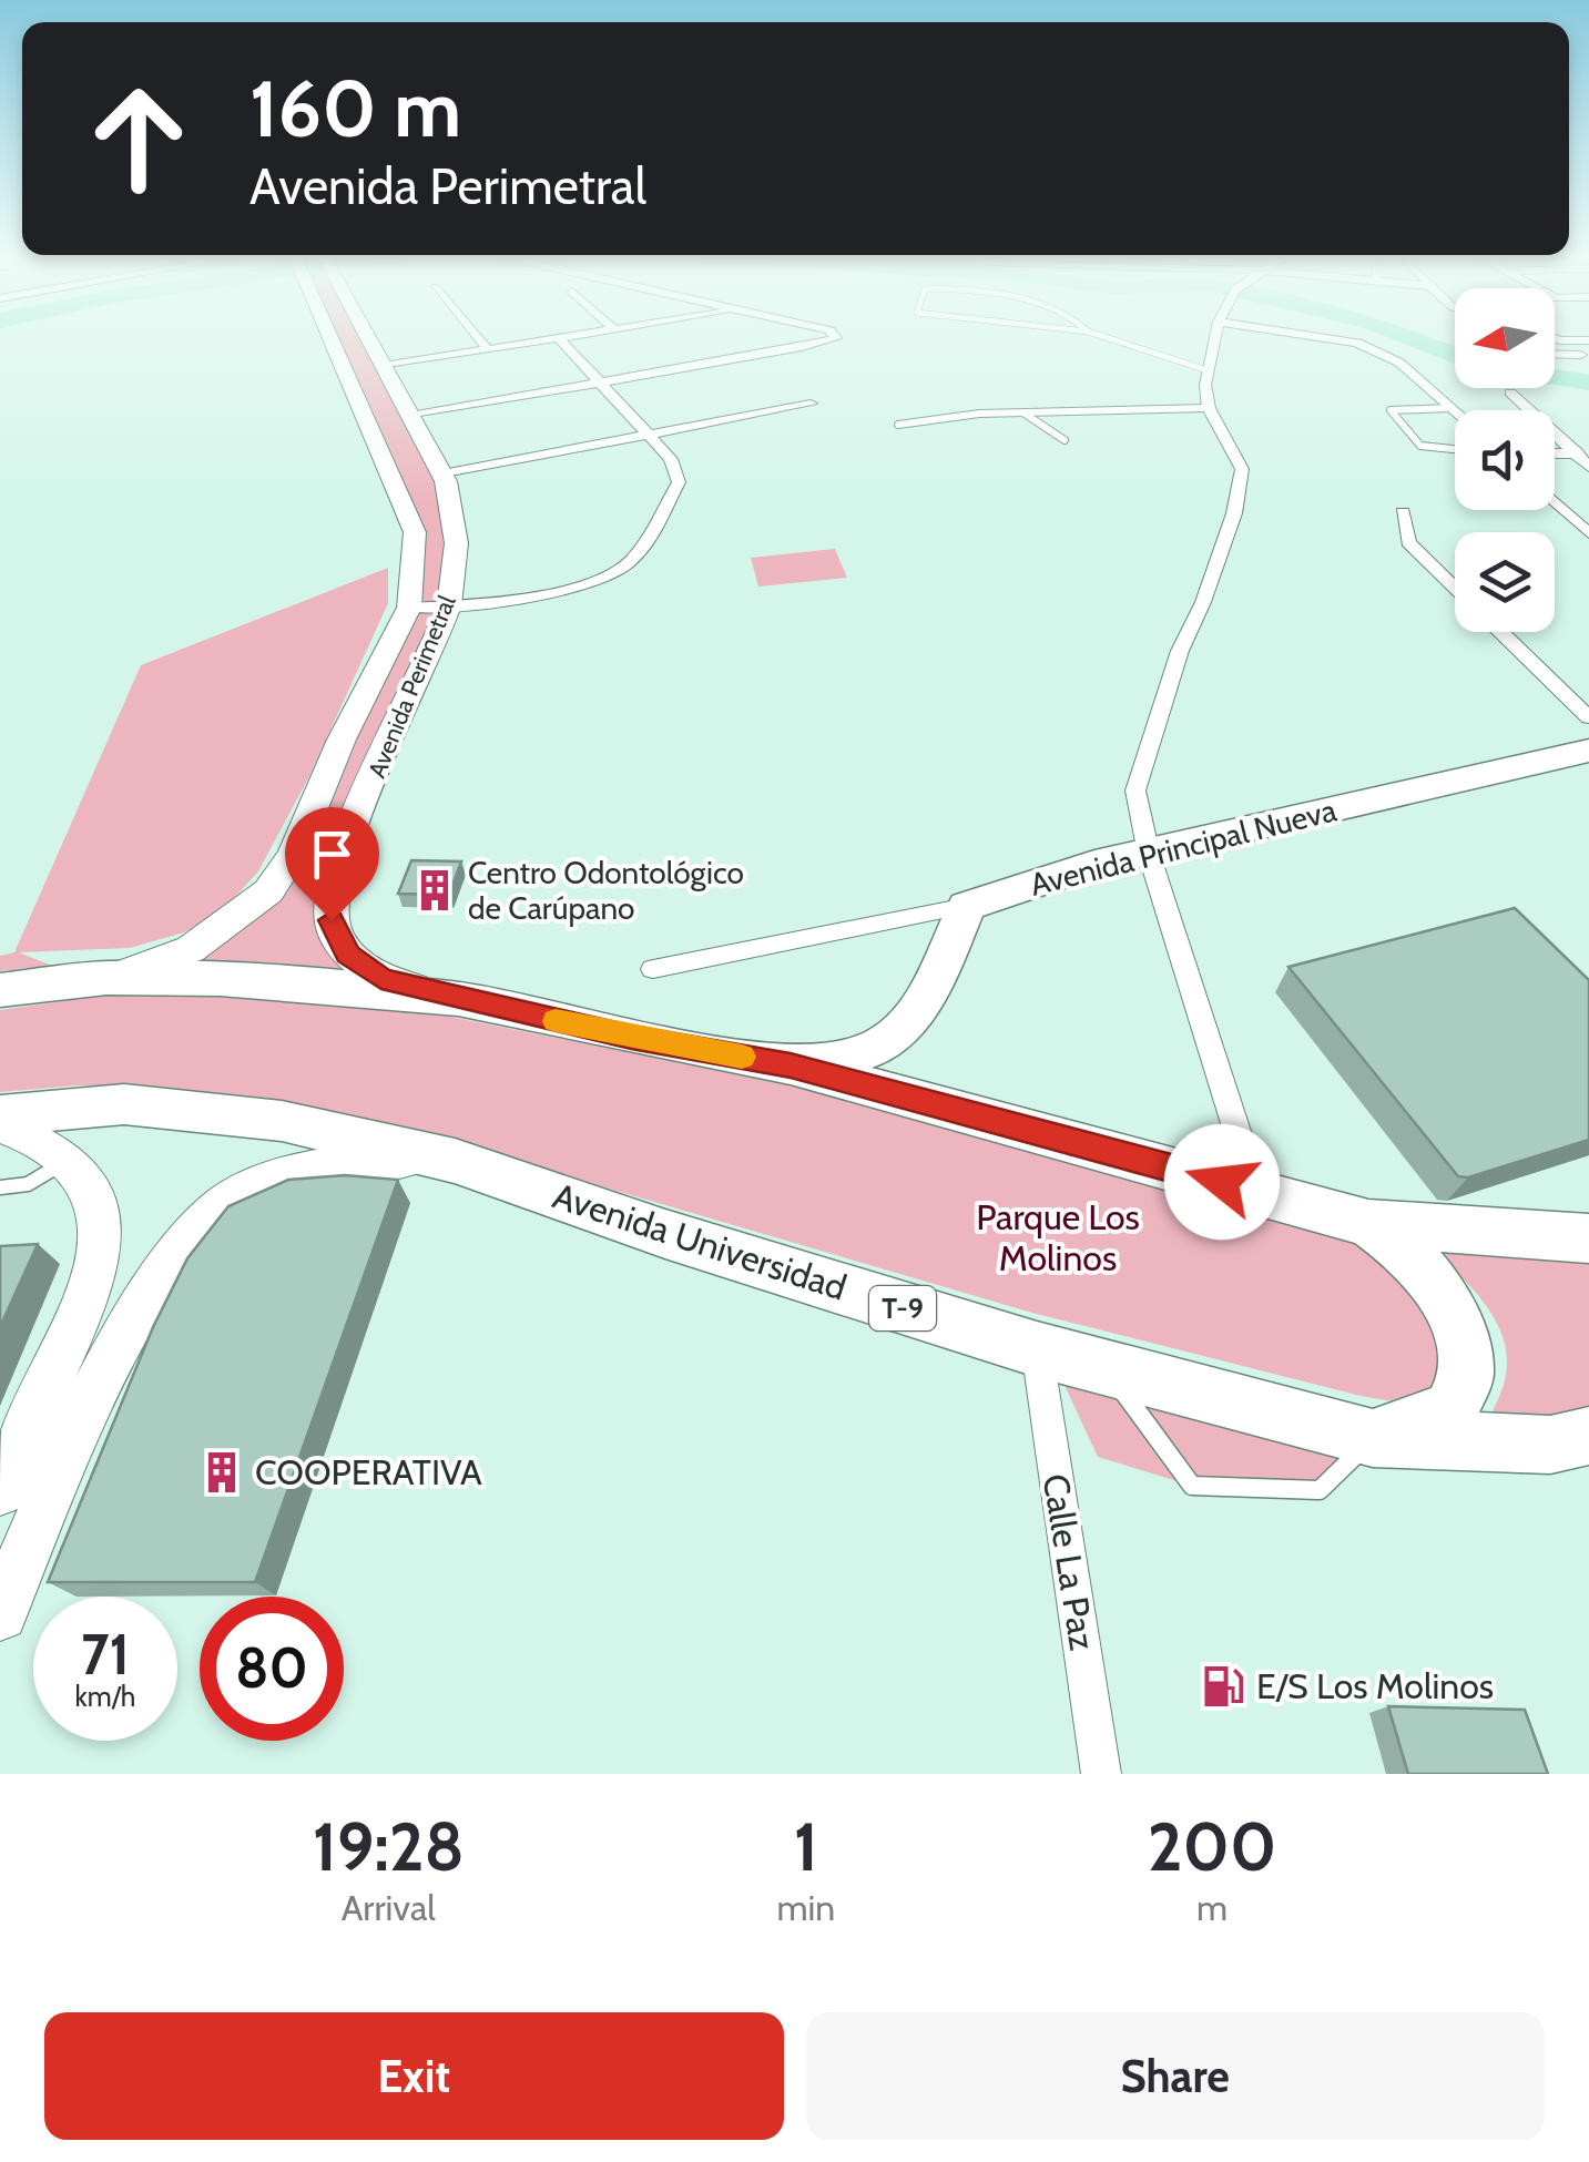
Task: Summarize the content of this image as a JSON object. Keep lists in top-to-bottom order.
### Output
{
  "streets": {
    "highway": ["Avenida Principal Nueva", "Avenida Universidad", "T-9"],
    "main road": ["Avenida Perimetral"],
    "street": ["Calle La Paz"]
  },
  "crossings": [
    ["Avenida Universidad", "Calle La Paz"]
  ],
  "parks": ["Parque Los Molinos"],
  "places": {
    "building": ["Centro Odontológico de Carúpano", "COOPERATIVA"],
    "fuel station": ["E/S Los Molinos"]
  },
  "north": "left",
  "page": {
    "turn": ["160 m", "Avenida Perimetral"],
    "speed": "71 km/h",
    "limit": "80",
    "eta": [
      "19:28",
      "Arrival",
      "1",
      "min",
      "200",
      "m"
    ],
    "buttons": ["Exit", "Share"]
  }
}
